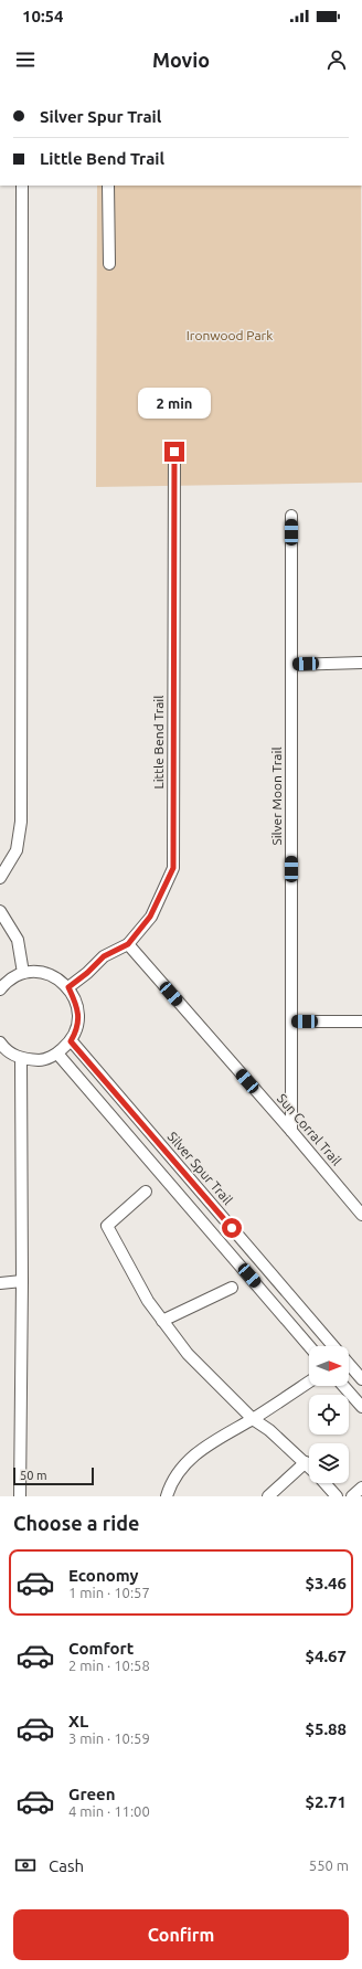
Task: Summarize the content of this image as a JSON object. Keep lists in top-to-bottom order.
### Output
{
  "streets": {
    "street": [
      "Little Bend Trail",
      "Silver Moon Trail",
      "Sun Corral Trail",
      "Silver Spur Trail"
    ]
  },
  "crossings": [
    ["Little Bend Trail", "Sun Corral Trail"],
    ["Silver Moon Trail", "Sun Corral Trail"]
  ],
  "parks": ["Ironwood Park"],
  "scale_bar": "50 m",
  "north": "right",
  "page": {
    "status": "10:54",
    "header": "Movio",
    "banner": ["Silver Spur Trail", "Little Bend Trail"],
    "bubble": "2 min",
    "scale": "50 m",
    "heading": "Choose a ride",
    "list": [
      {
        "name": "Economy",
        "note": "1 min · 10:57",
        "value": "$3.46"
      },
      {
        "name": "Comfort",
        "note": "2 min · 10:58",
        "value": "$4.67"
      },
      {
        "name": "XL",
        "note": "3 min · 10:59",
        "value": "$5.88"
      },
      {
        "name": "Green",
        "note": "4 min · 11:00",
        "value": "$2.71"
      }
    ],
    "pay": ["Cash", "550 m"],
    "buttons": "Confirm"
  }
}
